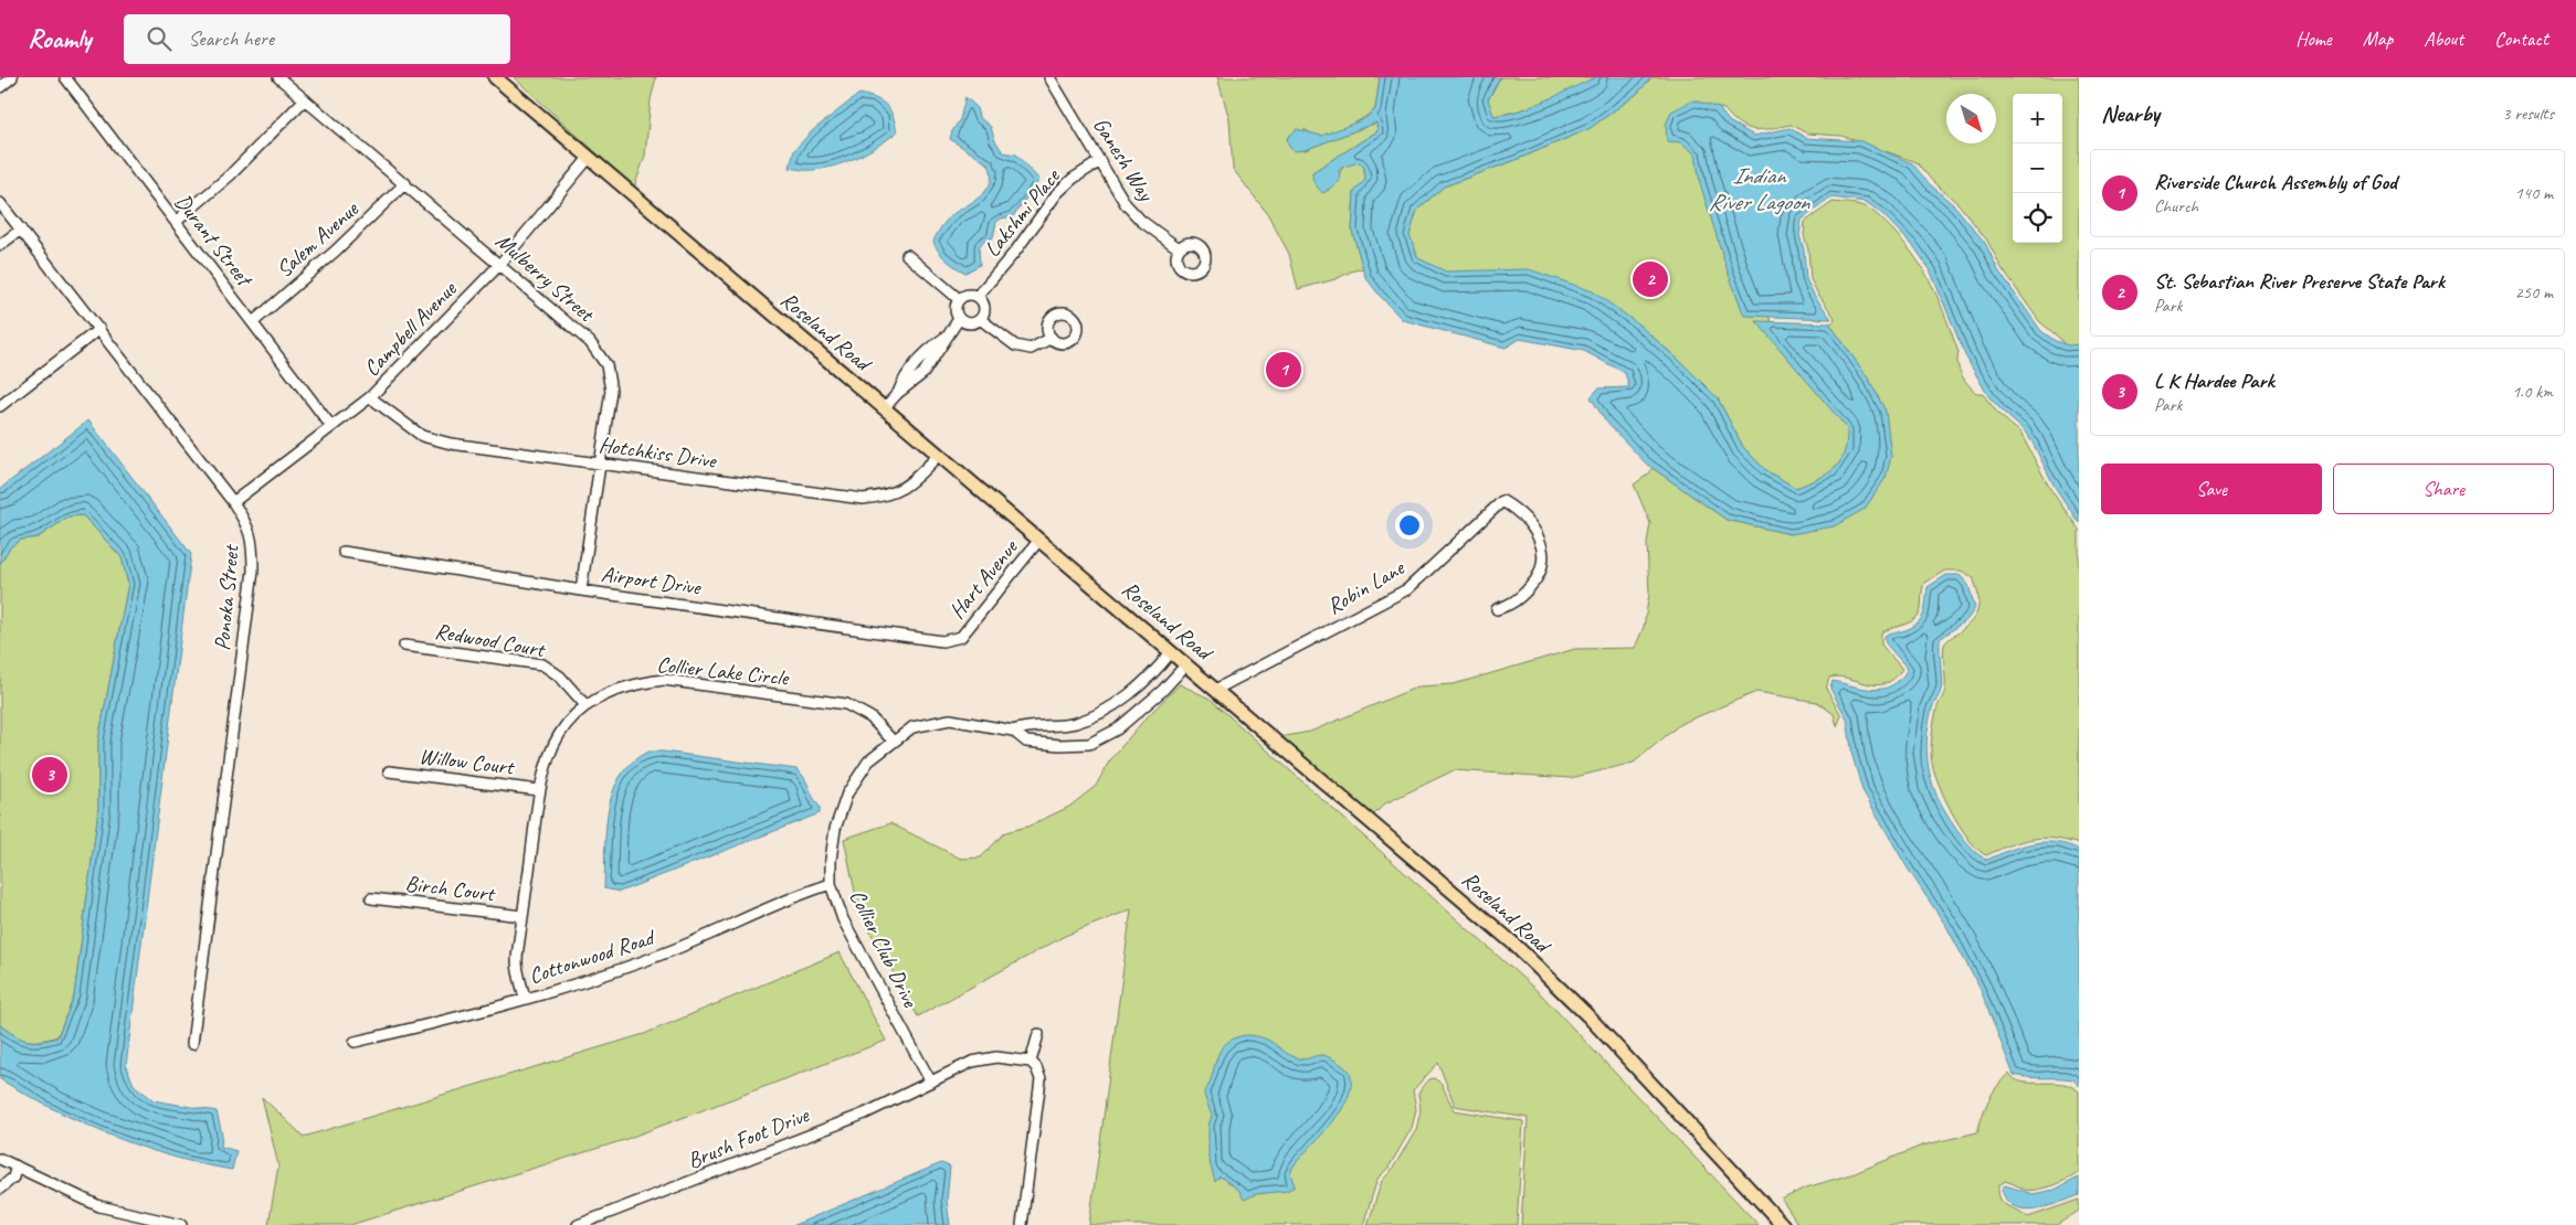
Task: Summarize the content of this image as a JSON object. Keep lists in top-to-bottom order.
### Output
{
  "streets": {
    "main road": ["Roseland Road"],
    "street": [
      "Ganesh Way",
      "Lakshmi Place",
      "Durant Street",
      "Salem Avenue",
      "Mulberry Street",
      "Campbell Avenue",
      "Hotchkiss Drive",
      "Hart Avenue",
      "Airport Drive",
      "Robin Lane",
      "Ponoka Street",
      "Redwood Court",
      "Collier Lake Circle",
      "Willow Court",
      "Birch Court",
      "Collier Club Drive",
      "Cottonwood Road",
      "Brush Foot Drive"
    ]
  },
  "crossings": [
    ["Ganesh Way", "Lakshmi Place"],
    ["Durant Street", "Salem Avenue"],
    ["Durant Street", "Campbell Avenue"],
    ["Salem Avenue", "Mulberry Street"],
    ["Mulberry Street", "Campbell Avenue"],
    ["Mulberry Street", "Hotchkiss Drive"],
    ["Mulberry Street", "Airport Drive"],
    ["Campbell Avenue", "Roseland Road"],
    ["Campbell Avenue", "Hotchkiss Drive"],
    ["Campbell Avenue", "Ponoka Street"],
    ["Roseland Road", "Hotchkiss Drive"],
    ["Roseland Road", "Hart Avenue"],
    ["Roseland Road", "Robin Lane"],
    ["Roseland Road", "Collier Club Drive"],
    ["Hart Avenue", "Airport Drive"],
    ["Redwood Court", "Collier Lake Circle"],
    ["Collier Lake Circle", "Willow Court"],
    ["Collier Lake Circle", "Birch Court"],
    ["Collier Lake Circle", "Collier Club Drive"],
    ["Collier Lake Circle", "Cottonwood Road"],
    ["Collier Club Drive", "Cottonwood Road"],
    ["Collier Club Drive", "Brush Foot Drive"]
  ],
  "water": ["Indian River Lagoon"],
  "north": "bottom right",
  "page": {
    "header": "Roamly",
    "search": "Search here",
    "nav": [
      "Home",
      "Map",
      "About",
      "Contact"
    ],
    "heading": ["Nearby", "3 results"],
    "map_buttons": ["+", "−"],
    "list": [
      {
        "mark": "1",
        "name": "Riverside Church Assembly of God",
        "note": "Church",
        "value": "140 m"
      },
      {
        "mark": "2",
        "name": "St. Sebastian River Preserve State Park",
        "note": "Park",
        "value": "250 m"
      },
      {
        "mark": "3",
        "name": "L K Hardee Park",
        "note": "Park",
        "value": "1.0 km"
      }
    ],
    "pins": ["2", "1", "3"],
    "buttons": ["Save", "Share"]
  }
}
